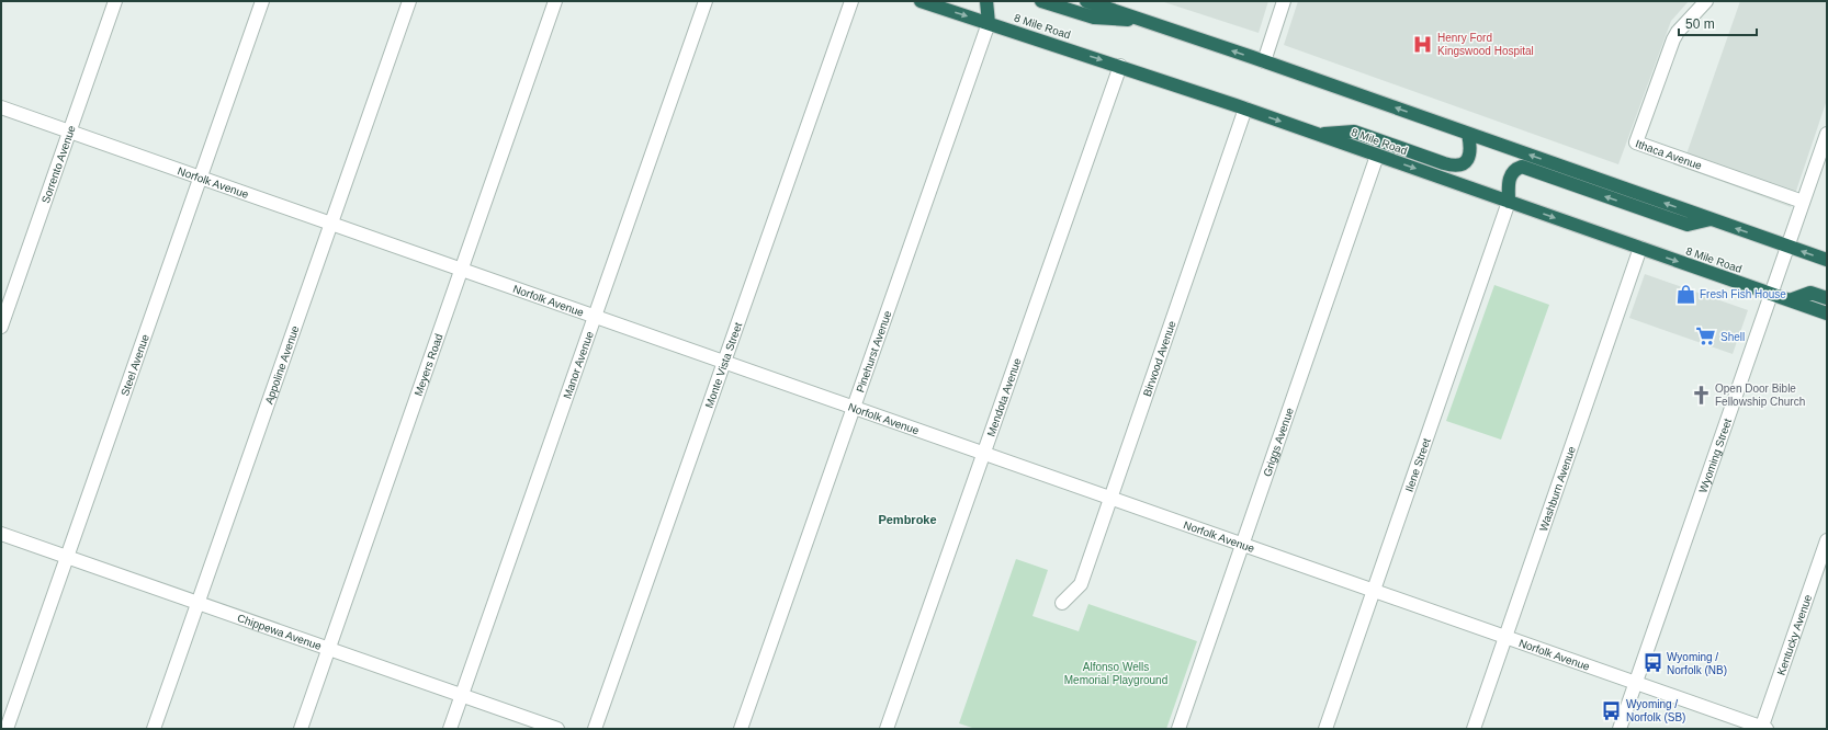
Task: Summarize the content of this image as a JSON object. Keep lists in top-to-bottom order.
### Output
{
  "streets": {
    "highway": ["8 Mile Road"],
    "street": [
      "Ithaca Avenue",
      "Sorrento Avenue",
      "Norfolk Avenue",
      "Pinehurst Avenue",
      "Birwood Avenue",
      "Steel Avenue",
      "Appoline Avenue",
      "Meyers Road",
      "Manor Avenue",
      "Monte Vista Street",
      "Mendota Avenue",
      "Griggs Avenue",
      "Wyoming Street",
      "Ilene Street",
      "Washburn Avenue",
      "Chippewa Avenue",
      "Kentucky Avenue"
    ]
  },
  "crossings": [
    ["8 Mile Road", "Pinehurst Avenue"],
    ["8 Mile Road", "Birwood Avenue"],
    ["8 Mile Road", "Mendota Avenue"],
    ["8 Mile Road", "Griggs Avenue"],
    ["8 Mile Road", "Wyoming Street"],
    ["8 Mile Road", "Ilene Street"],
    ["8 Mile Road", "Washburn Avenue"],
    ["Ithaca Avenue", "Wyoming Street"],
    ["Sorrento Avenue", "Norfolk Avenue"],
    ["Norfolk Avenue", "Pinehurst Avenue"],
    ["Norfolk Avenue", "Birwood Avenue"],
    ["Norfolk Avenue", "Steel Avenue"],
    ["Norfolk Avenue", "Appoline Avenue"],
    ["Norfolk Avenue", "Meyers Road"],
    ["Norfolk Avenue", "Manor Avenue"],
    ["Norfolk Avenue", "Monte Vista Street"],
    ["Norfolk Avenue", "Mendota Avenue"],
    ["Norfolk Avenue", "Griggs Avenue"],
    ["Norfolk Avenue", "Wyoming Street"],
    ["Norfolk Avenue", "Ilene Street"],
    ["Norfolk Avenue", "Washburn Avenue"],
    ["Norfolk Avenue", "Kentucky Avenue"],
    ["Steel Avenue", "Chippewa Avenue"],
    ["Appoline Avenue", "Chippewa Avenue"],
    ["Meyers Road", "Chippewa Avenue"],
    ["Manor Avenue", "Chippewa Avenue"]
  ],
  "districts": ["Pembroke"],
  "parks": ["Alfonso Wells Memorial Playground"],
  "places": {
    "hospital": ["Henry Ford Kingswood Hospital"],
    "shop": ["Fresh Fish House"],
    "supermarket": ["Shell"],
    "church": ["Open Door Bible Fellowship Church"],
    "bus stop": ["Wyoming / Norfolk (NB)", "Wyoming / Norfolk (SB)"]
  },
  "scale_bar": "50 m"
}
